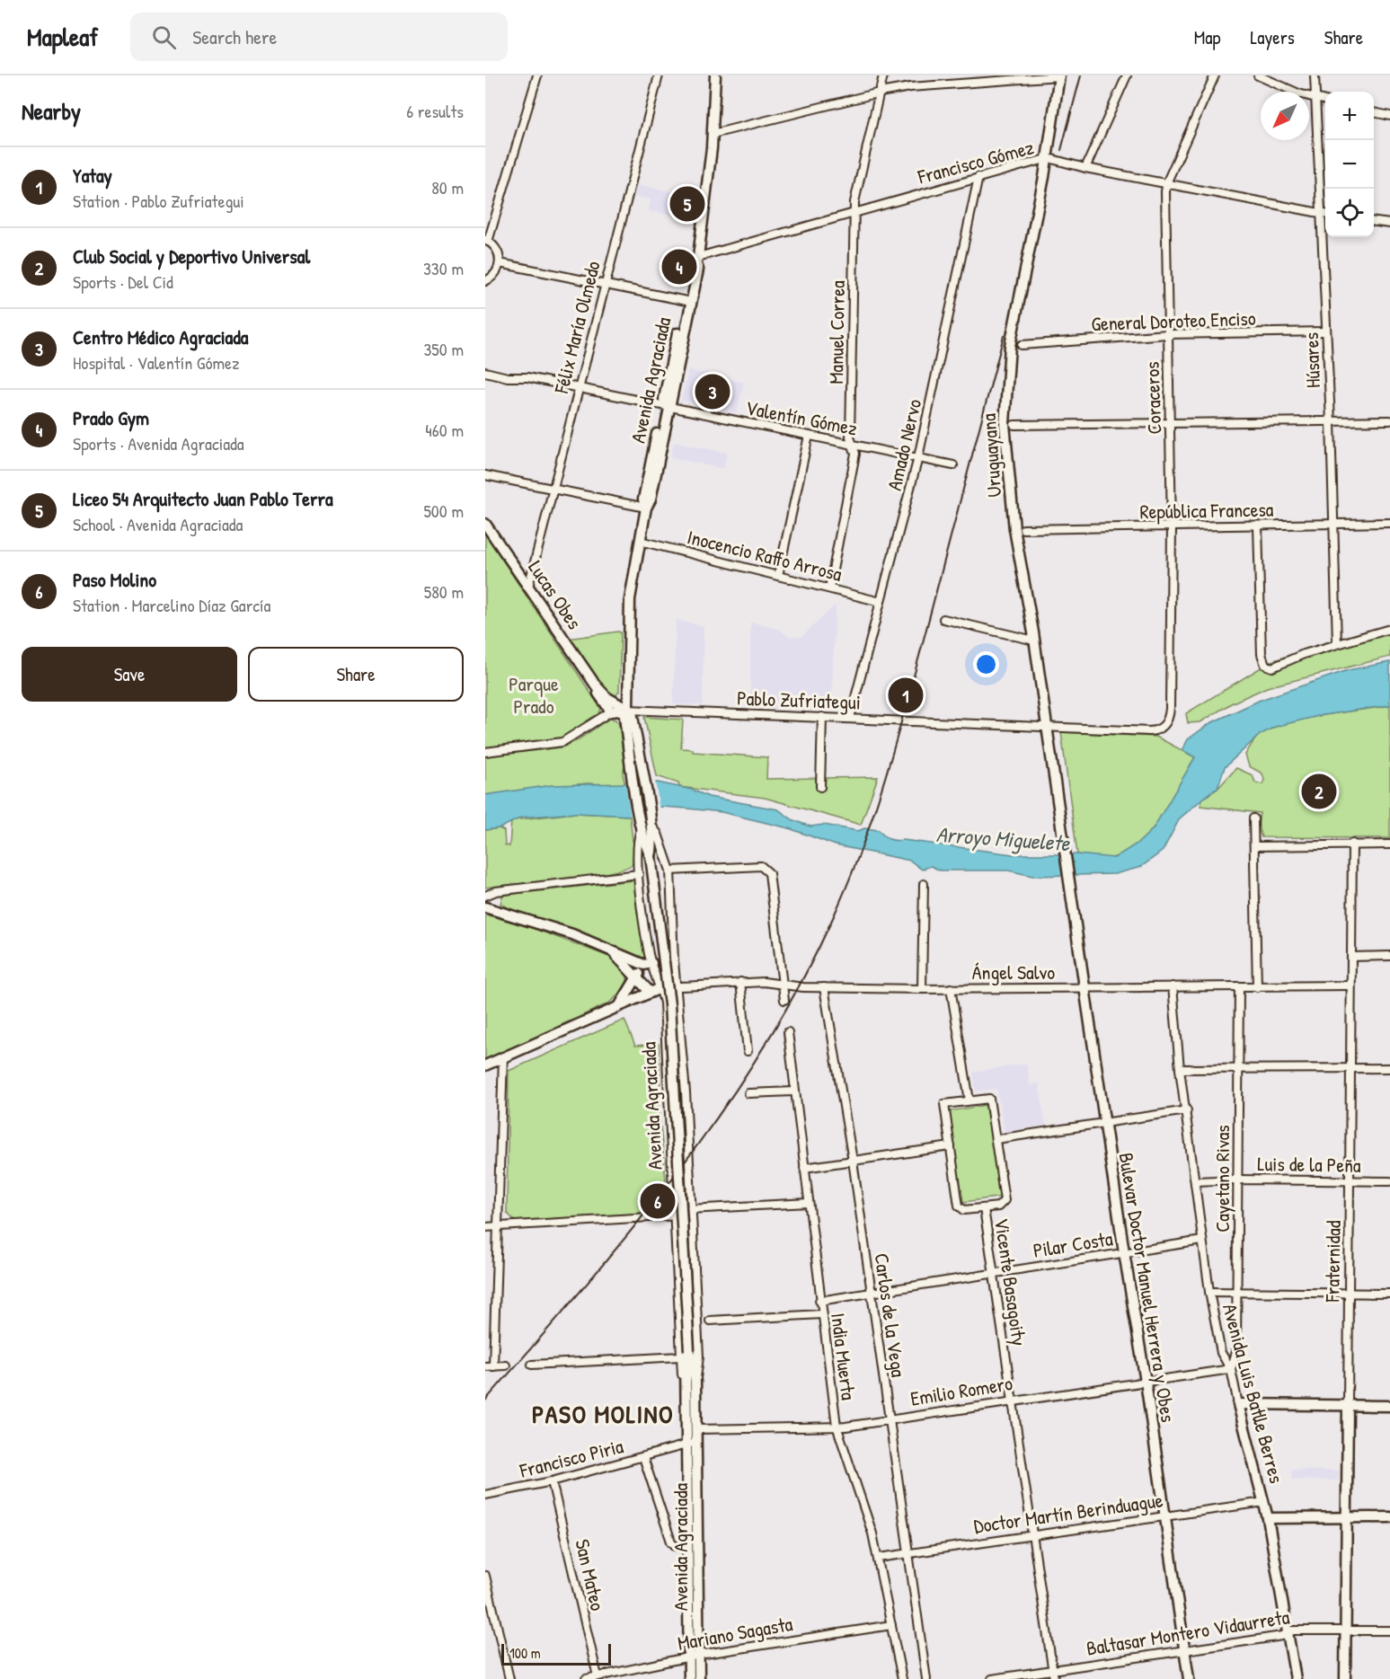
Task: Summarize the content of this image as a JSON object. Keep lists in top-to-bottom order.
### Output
{
  "streets": {
    "street": [
      "Francisco Gómez",
      "General Doroteo Enciso",
      "Félix María Olmedo",
      "Manuel Correa",
      "Húsares",
      "Avenida Agraciada",
      "Coraceros",
      "Valentín Gómez",
      "Amado Nervo",
      "Uruguayana",
      "República Francesa",
      "Inocencio Raffo Arrosa",
      "Lucas Obes",
      "Pablo Zufriategui",
      "Ángel Salvo",
      "Luis de la Peña",
      "Cayetano Rivas",
      "Pilar Costa",
      "Fraternidad",
      "Vicente Basagoity",
      "Bulevar Doctor Manuel Herrera y Obes",
      "Carlos de la Vega",
      "India Muerta",
      "Emilio Romero",
      "Avenida Luis Batlle Berres",
      "Francisco Piria",
      "Doctor Martín Berinduague",
      "San Mateo",
      "Baltasar Montero Vidaurreta",
      "Mariano Sagasta"
    ]
  },
  "crossings": [
    ["Francisco Gómez", "Manuel Correa"],
    ["Francisco Gómez", "Húsares"],
    ["Francisco Gómez", "Avenida Agraciada"],
    ["Francisco Gómez", "Coraceros"],
    ["Francisco Gómez", "Amado Nervo"],
    ["Francisco Gómez", "Uruguayana"],
    ["General Doroteo Enciso", "Húsares"],
    ["General Doroteo Enciso", "Coraceros"],
    ["Félix María Olmedo", "Valentín Gómez"],
    ["Félix María Olmedo", "Lucas Obes"],
    ["Manuel Correa", "Valentín Gómez"],
    ["Manuel Correa", "Inocencio Raffo Arrosa"],
    ["Húsares", "República Francesa"],
    ["Avenida Agraciada", "Valentín Gómez"],
    ["Avenida Agraciada", "Inocencio Raffo Arrosa"],
    ["Avenida Agraciada", "Lucas Obes"],
    ["Avenida Agraciada", "Pablo Zufriategui"],
    ["Avenida Agraciada", "Ángel Salvo"],
    ["Avenida Agraciada", "Emilio Romero"],
    ["Avenida Agraciada", "Francisco Piria"],
    ["Avenida Agraciada", "Mariano Sagasta"],
    ["Coraceros", "República Francesa"],
    ["Coraceros", "Pablo Zufriategui"],
    ["Valentín Gómez", "Amado Nervo"],
    ["Amado Nervo", "Inocencio Raffo Arrosa"],
    ["Amado Nervo", "Pablo Zufriategui"],
    ["Uruguayana", "Pablo Zufriategui"],
    ["Uruguayana", "Bulevar Doctor Manuel Herrera y Obes"],
    ["Lucas Obes", "Pablo Zufriategui"],
    ["Ángel Salvo", "Cayetano Rivas"],
    ["Ángel Salvo", "Fraternidad"],
    ["Ángel Salvo", "Bulevar Doctor Manuel Herrera y Obes"],
    ["Ángel Salvo", "Carlos de la Vega"],
    ["Ángel Salvo", "Avenida Luis Batlle Berres"],
    ["Luis de la Peña", "Cayetano Rivas"],
    ["Luis de la Peña", "Fraternidad"],
    ["Luis de la Peña", "Avenida Luis Batlle Berres"],
    ["Cayetano Rivas", "Emilio Romero"],
    ["Cayetano Rivas", "Avenida Luis Batlle Berres"],
    ["Pilar Costa", "Vicente Basagoity"],
    ["Pilar Costa", "Bulevar Doctor Manuel Herrera y Obes"],
    ["Pilar Costa", "Carlos de la Vega"],
    ["Pilar Costa", "India Muerta"],
    ["Pilar Costa", "Avenida Luis Batlle Berres"],
    ["Fraternidad", "Baltasar Montero Vidaurreta"],
    ["Vicente Basagoity", "Emilio Romero"],
    ["Vicente Basagoity", "Doctor Martín Berinduague"],
    ["Vicente Basagoity", "Baltasar Montero Vidaurreta"],
    ["Bulevar Doctor Manuel Herrera y Obes", "Emilio Romero"],
    ["Bulevar Doctor Manuel Herrera y Obes", "Doctor Martín Berinduague"],
    ["Bulevar Doctor Manuel Herrera y Obes", "Baltasar Montero Vidaurreta"],
    ["Carlos de la Vega", "Emilio Romero"],
    ["Carlos de la Vega", "Doctor Martín Berinduague"],
    ["India Muerta", "Emilio Romero"],
    ["India Muerta", "Doctor Martín Berinduague"],
    ["India Muerta", "Mariano Sagasta"],
    ["Emilio Romero", "Avenida Luis Batlle Berres"],
    ["Avenida Luis Batlle Berres", "Doctor Martín Berinduague"],
    ["Avenida Luis Batlle Berres", "Baltasar Montero Vidaurreta"],
    ["Francisco Piria", "San Mateo"],
    ["San Mateo", "Mariano Sagasta"]
  ],
  "districts": ["PASO MOLINO"],
  "water": ["Arroyo Miguelete"],
  "parks": ["Parque Prado"],
  "scale_bar": "100 m",
  "north": "bottom left",
  "page": {
    "header": "Mapleaf",
    "search": "Search here",
    "nav": ["Map", "Layers", "Share"],
    "heading": ["Nearby", "6 results"],
    "map_buttons": ["+", "−"],
    "list": [
      {
        "mark": "1",
        "name": "Yatay",
        "note": "Station · Pablo Zufriategui",
        "value": "80 m"
      },
      {
        "mark": "2",
        "name": "Club Social y Deportivo Universal",
        "note": "Sports · Del Cid",
        "value": "330 m"
      },
      {
        "mark": "3",
        "name": "Centro Médico Agraciada",
        "note": "Hospital · Valentín Gómez",
        "value": "350 m"
      },
      {
        "mark": "4",
        "name": "Prado Gym",
        "note": "Sports · Avenida Agraciada",
        "value": "460 m"
      },
      {
        "mark": "5",
        "name": "Liceo 54 Arquitecto Juan Pablo Terra",
        "note": "School · Avenida Agraciada",
        "value": "500 m"
      },
      {
        "mark": "6",
        "name": "Paso Molino",
        "note": "Station · Marcelino Díaz García",
        "value": "580 m"
      }
    ],
    "pins": [
      "5",
      "4",
      "3",
      "1",
      "2",
      "6"
    ],
    "buttons": ["Save", "Share"],
    "scale": "100 m"
  }
}
